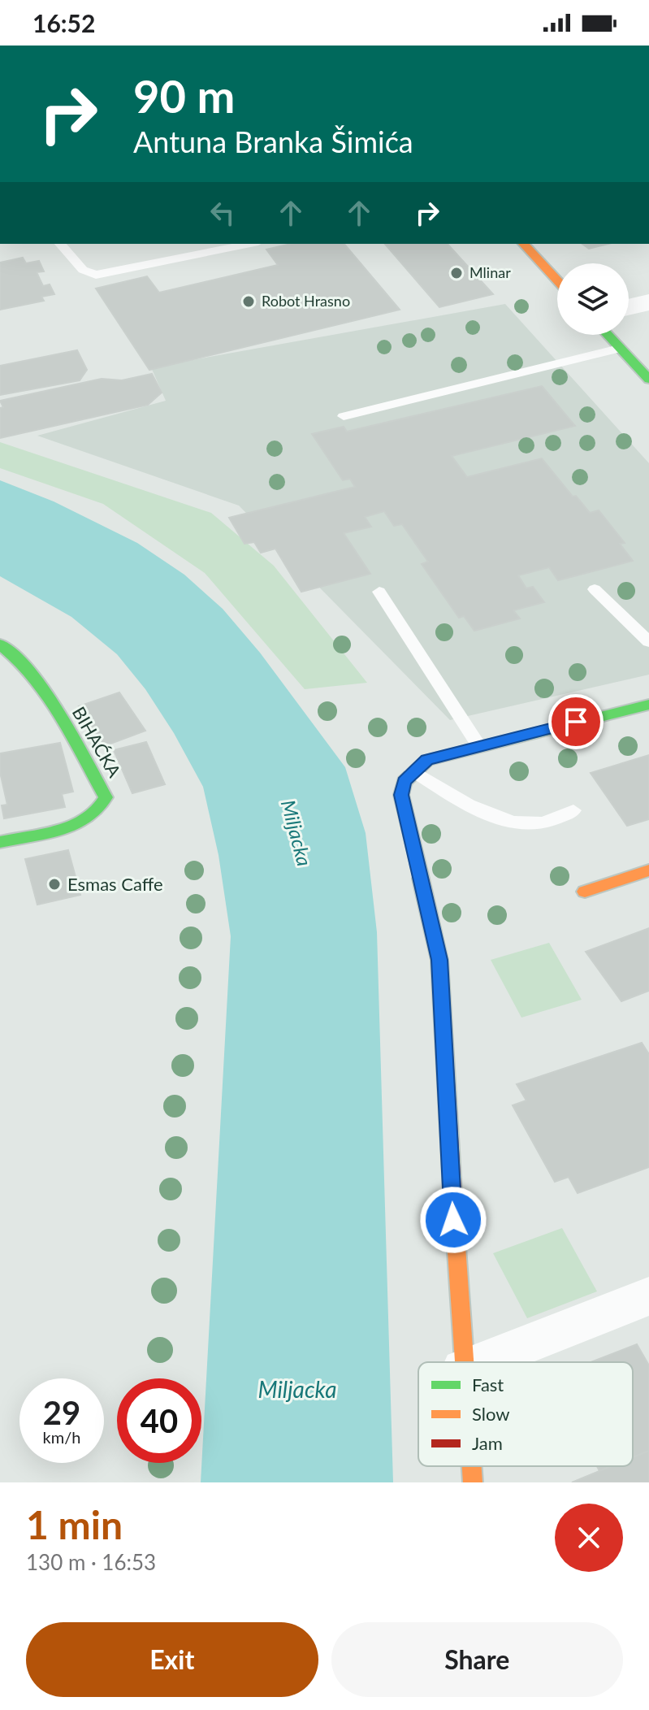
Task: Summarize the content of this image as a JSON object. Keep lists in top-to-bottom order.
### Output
{
  "streets": {
    "street": ["BIHAĆKA"]
  },
  "water": ["Miljacka"],
  "places": ["Mlinar", "Robot Hrasno", "Esmas Caffe"],
  "legend": ["Fast", "Slow", "Jam"],
  "page": {
    "status": "16:52",
    "turn": ["90 m", "Antuna Branka Šimića"],
    "speed": "29 km/h",
    "limit": "40",
    "heading": ["1 min", "130 m · 16:53"],
    "buttons": ["Exit", "Share"]
  }
}
